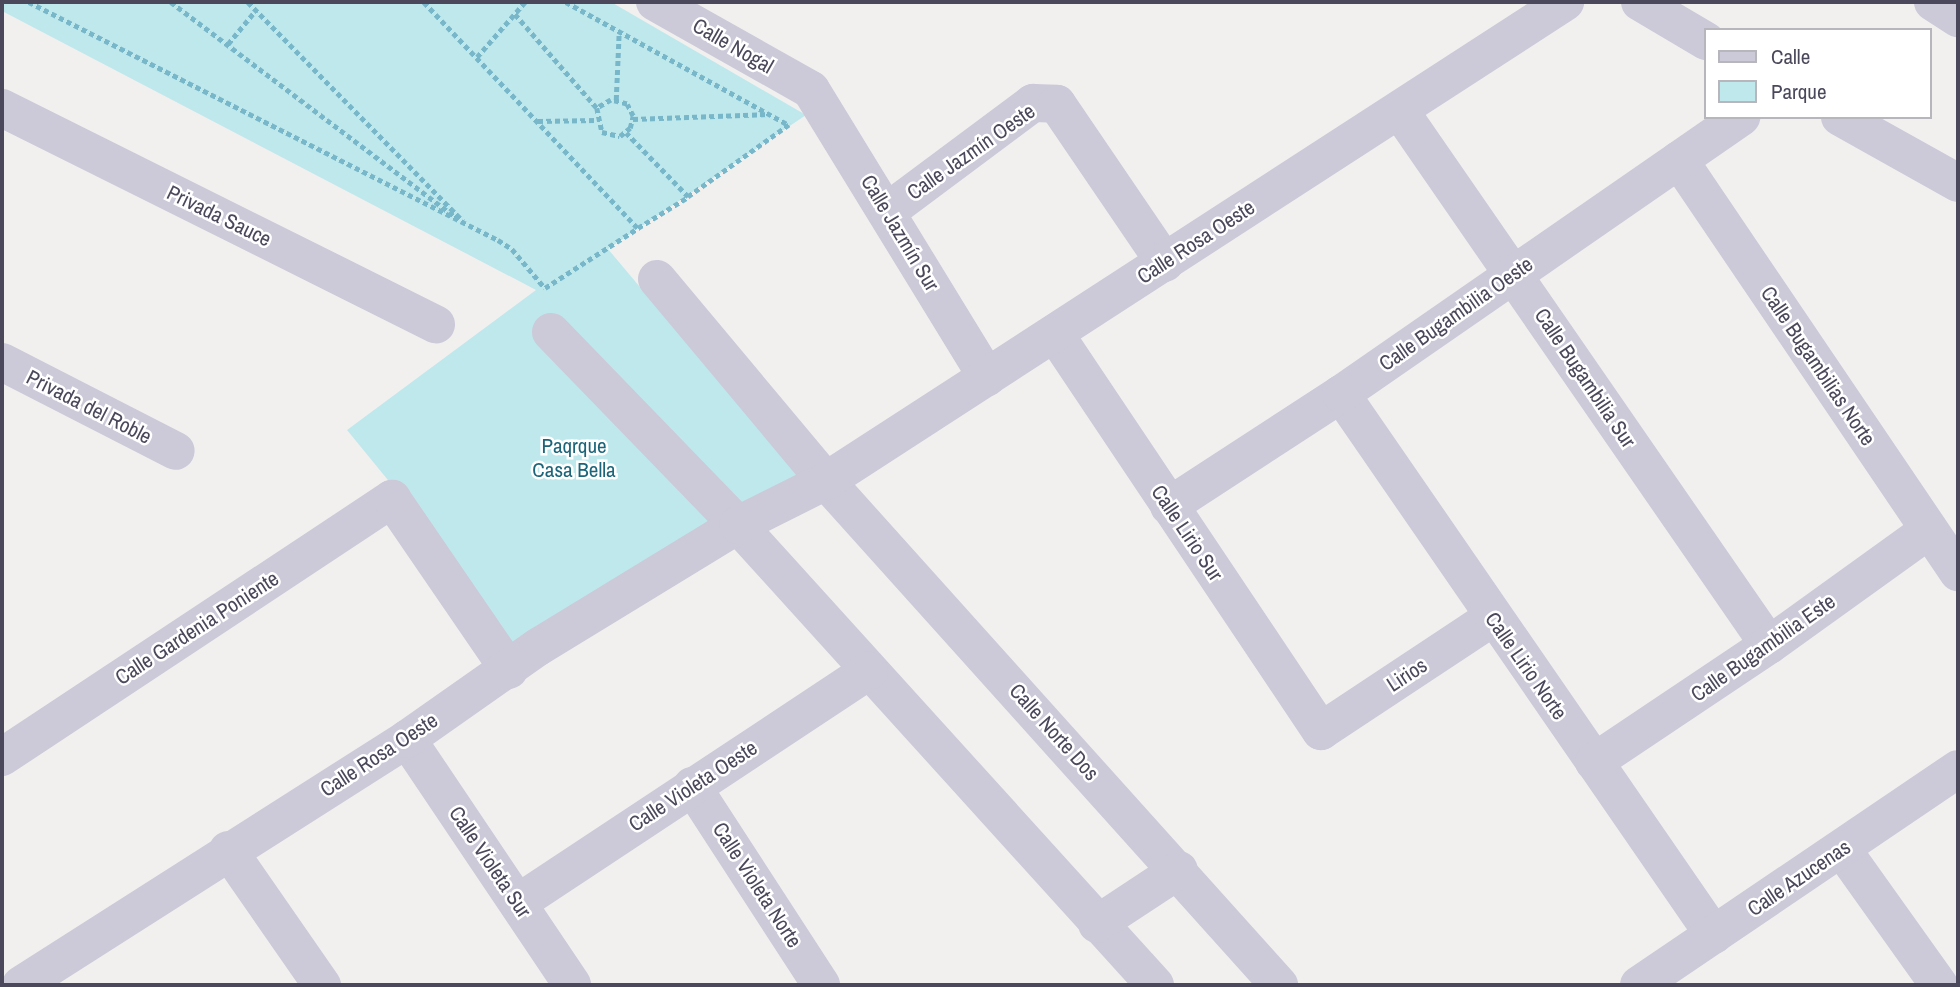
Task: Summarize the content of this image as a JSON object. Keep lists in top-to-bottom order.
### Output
{
  "streets": {
    "street": [
      "Calle Nogal",
      "Calle Jazmín Oeste",
      "Privada Sauce",
      "Calle Jazmín Sur",
      "Calle Rosa Oeste",
      "Calle Bugambilia Oeste",
      "Calle Bugambilias Norte",
      "Calle Bugambilia Sur",
      "Privada del Roble",
      "Calle Lirio Sur",
      "Calle Gardenia Poniente",
      "Calle Bugambilia Este",
      "Calle Lirio Norte",
      "Lirios",
      "Calle Norte Dos",
      "Calle Violeta Oeste",
      "Calle Violeta Sur",
      "Calle Azucenas",
      "Calle Violeta Norte"
    ]
  },
  "crossings": [
    ["Calle Nogal", "Calle Jazmín Sur"],
    ["Calle Jazmín Oeste", "Calle Jazmín Sur"],
    ["Calle Jazmín Oeste", "Calle Rosa Oeste"],
    ["Calle Jazmín Sur", "Calle Rosa Oeste"],
    ["Calle Rosa Oeste", "Calle Bugambilia Sur"],
    ["Calle Rosa Oeste", "Calle Lirio Sur"],
    ["Calle Rosa Oeste", "Calle Gardenia Poniente"],
    ["Calle Rosa Oeste", "Calle Norte Dos"],
    ["Calle Rosa Oeste", "Calle Violeta Sur"],
    ["Calle Bugambilia Oeste", "Calle Bugambilias Norte"],
    ["Calle Bugambilia Oeste", "Calle Bugambilia Sur"],
    ["Calle Bugambilia Oeste", "Calle Lirio Sur"],
    ["Calle Bugambilia Oeste", "Calle Lirio Norte"],
    ["Calle Bugambilias Norte", "Calle Bugambilia Este"],
    ["Calle Bugambilia Sur", "Calle Bugambilia Este"],
    ["Calle Lirio Sur", "Lirios"],
    ["Calle Bugambilia Este", "Calle Lirio Norte"],
    ["Calle Lirio Norte", "Lirios"],
    ["Calle Lirio Norte", "Calle Azucenas"],
    ["Calle Violeta Oeste", "Calle Violeta Sur"],
    ["Calle Violeta Oeste", "Calle Violeta Norte"]
  ],
  "parks": ["Paqrque Casa Bella"],
  "legend": ["Calle", "Parque"]
}
